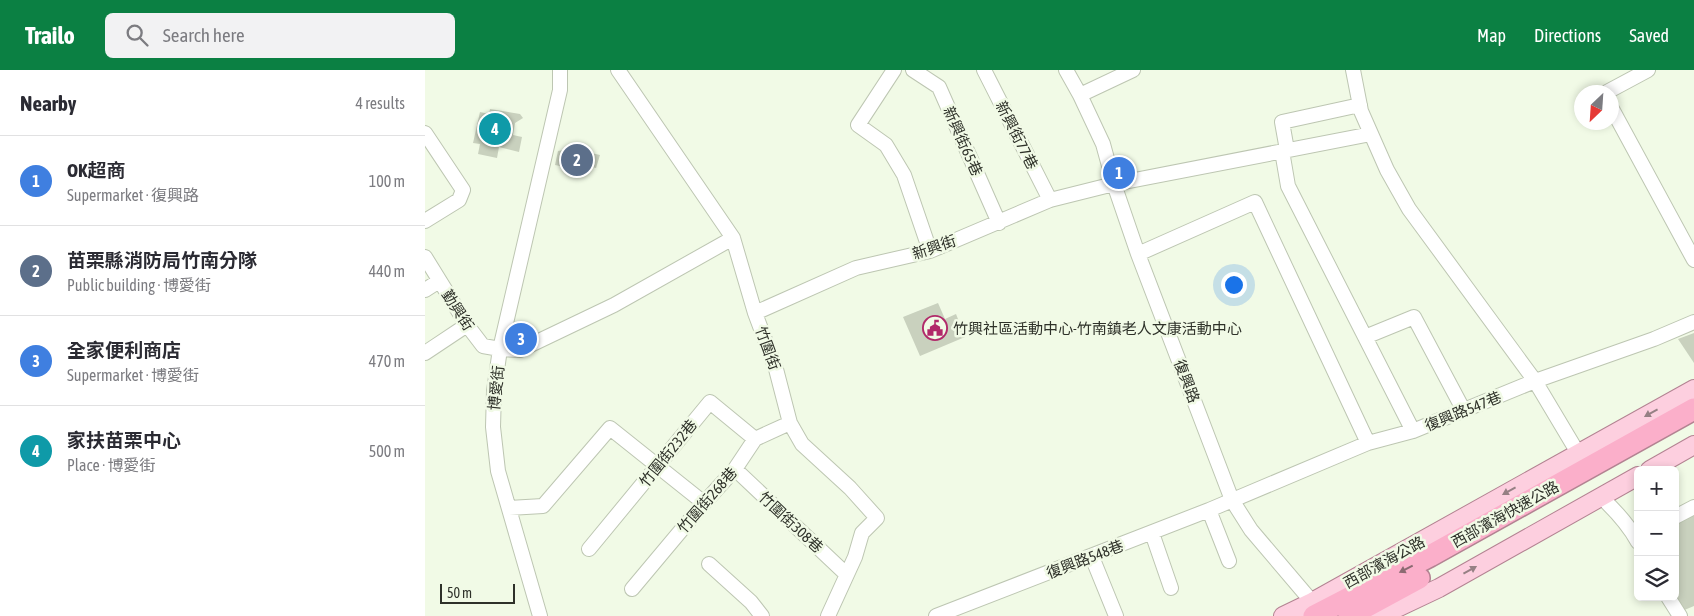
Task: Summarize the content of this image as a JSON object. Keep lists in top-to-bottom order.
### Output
{
  "streets": {
    "highway": ["西部濱海快速公路"],
    "main road": ["西部濱海公路"],
    "street": [
      "新興街77巷",
      "新興街65巷",
      "新興街",
      "勤興街",
      "竹圍街",
      "復興路",
      "博愛街",
      "復興路547巷",
      "竹圍街232巷",
      "竹圍街268巷",
      "竹圍街308巷",
      "復興路548巷"
    ]
  },
  "crossings": [
    ["新興街77巷", "新興街"],
    ["新興街65巷", "新興街"],
    ["新興街", "竹圍街"],
    ["新興街", "復興路"],
    ["勤興街", "博愛街"],
    ["竹圍街", "竹圍街308巷"],
    ["復興路", "復興路547巷"],
    ["復興路", "西部濱海快速公路"],
    ["復興路", "復興路548巷"],
    ["復興路", "西部濱海公路"],
    ["復興路547巷", "復興路548巷"],
    ["竹圍街232巷", "竹圍街268巷"],
    ["竹圍街268巷", "竹圍街308巷"],
    ["西部濱海快速公路", "西部濱海公路"]
  ],
  "places": {
    "public building": ["竹興社區活動中心-竹南鎮老人文康活動中心"]
  },
  "scale_bar": "50 m",
  "north": "bottom left",
  "page": {
    "header": "Trailo",
    "search": "Search here",
    "nav": ["Map", "Directions", "Saved"],
    "heading": ["Nearby", "4 results"],
    "pins": [
      "4",
      "2",
      "1",
      "3"
    ],
    "list": [
      {
        "mark": "1",
        "name": "OK超商",
        "note": "Supermarket · 復興路",
        "value": "100 m"
      },
      {
        "mark": "2",
        "name": "苗栗縣消防局竹南分隊",
        "note": "Public building · 博愛街",
        "value": "440 m"
      },
      {
        "mark": "3",
        "name": "全家便利商店",
        "note": "Supermarket · 博愛街",
        "value": "470 m"
      },
      {
        "mark": "4",
        "name": "家扶苗栗中心",
        "note": "Place · 博愛街",
        "value": "500 m"
      }
    ],
    "map_buttons": ["+", "−"],
    "scale": "50 m"
  }
}
